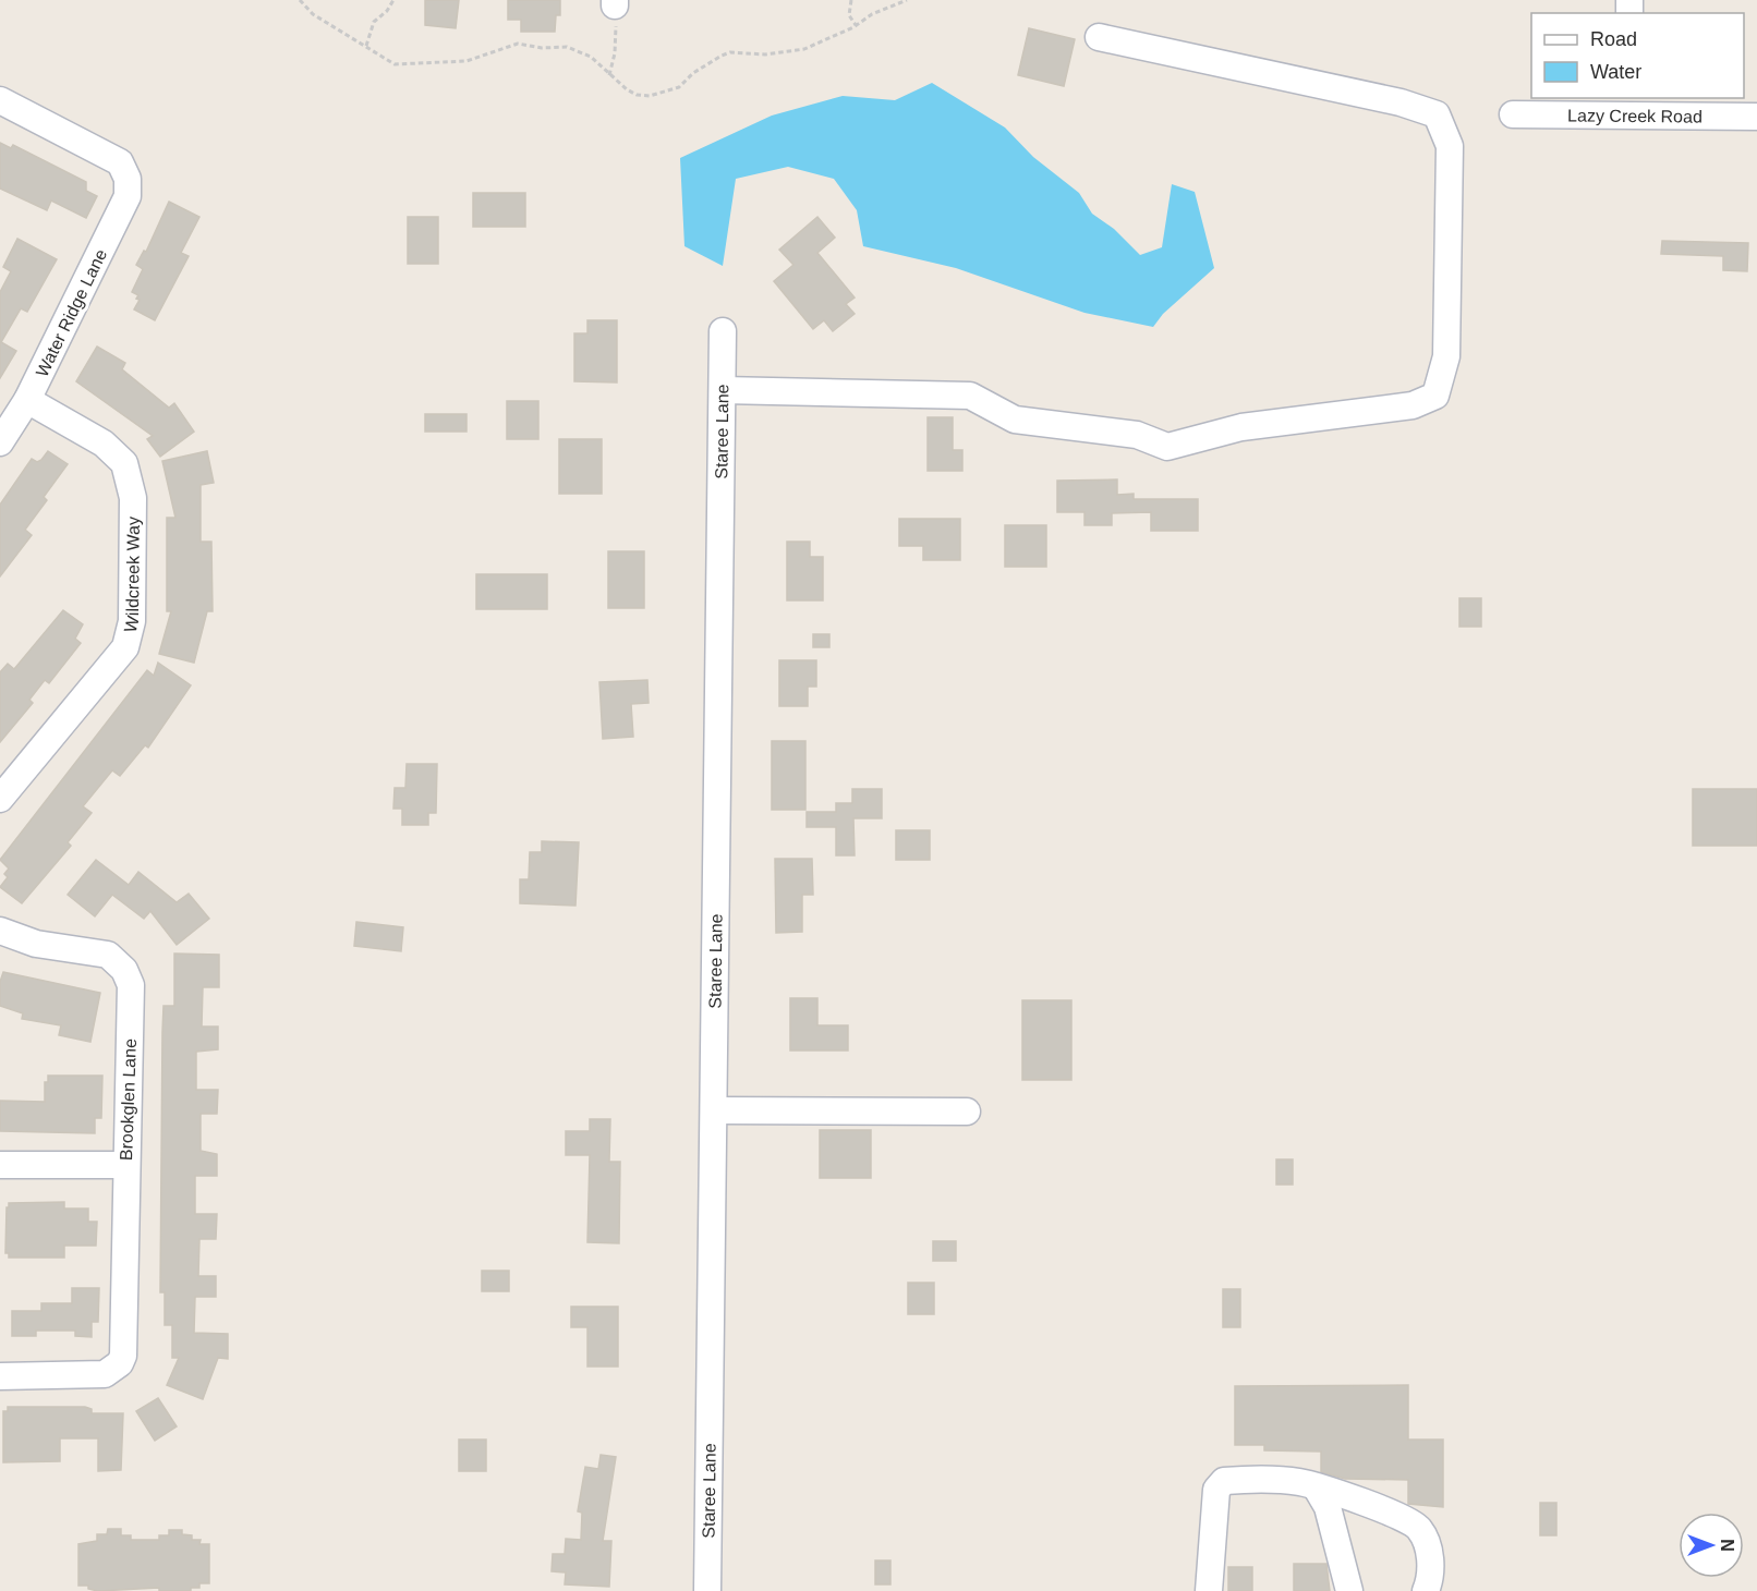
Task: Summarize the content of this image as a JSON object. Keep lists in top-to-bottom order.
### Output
{
  "streets": {
    "street": [
      "Lazy Creek Road",
      "Water Ridge Lane",
      "Staree Lane",
      "Wildcreek Way",
      "Brookglen Lane"
    ]
  },
  "crossings": [
    ["Water Ridge Lane", "Wildcreek Way"]
  ],
  "legend": ["Road", "Water"],
  "north": "right"
}
